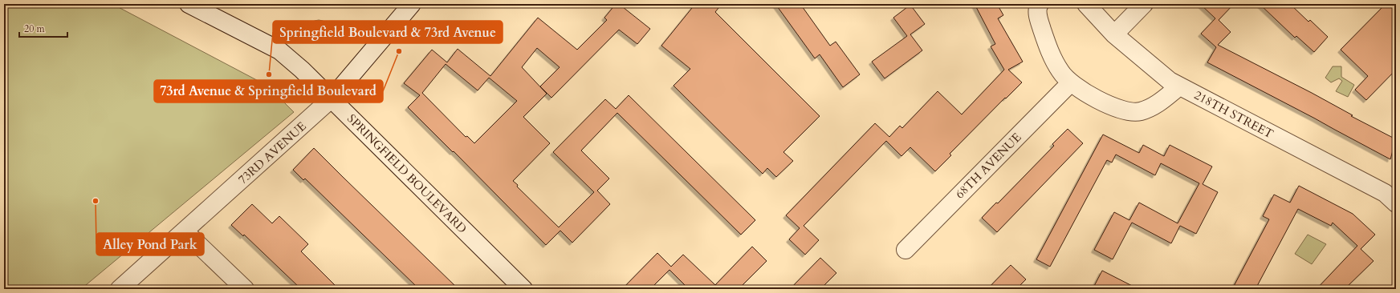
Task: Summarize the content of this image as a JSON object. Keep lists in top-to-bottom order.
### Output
{
  "streets": {
    "street": [
      "218TH STREET",
      "73RD AVENUE",
      "68TH AVENUE",
      "SPRINGFIELD BOULEVARD"
    ]
  },
  "crossings": [
    ["73RD AVENUE", "SPRINGFIELD BOULEVARD"]
  ],
  "places": ["73rd Avenue & Springfield Boulevard", "Springfield Boulevard & 73rd Avenue", "Alley Pond Park"],
  "scale_bar": "20 m"
}
